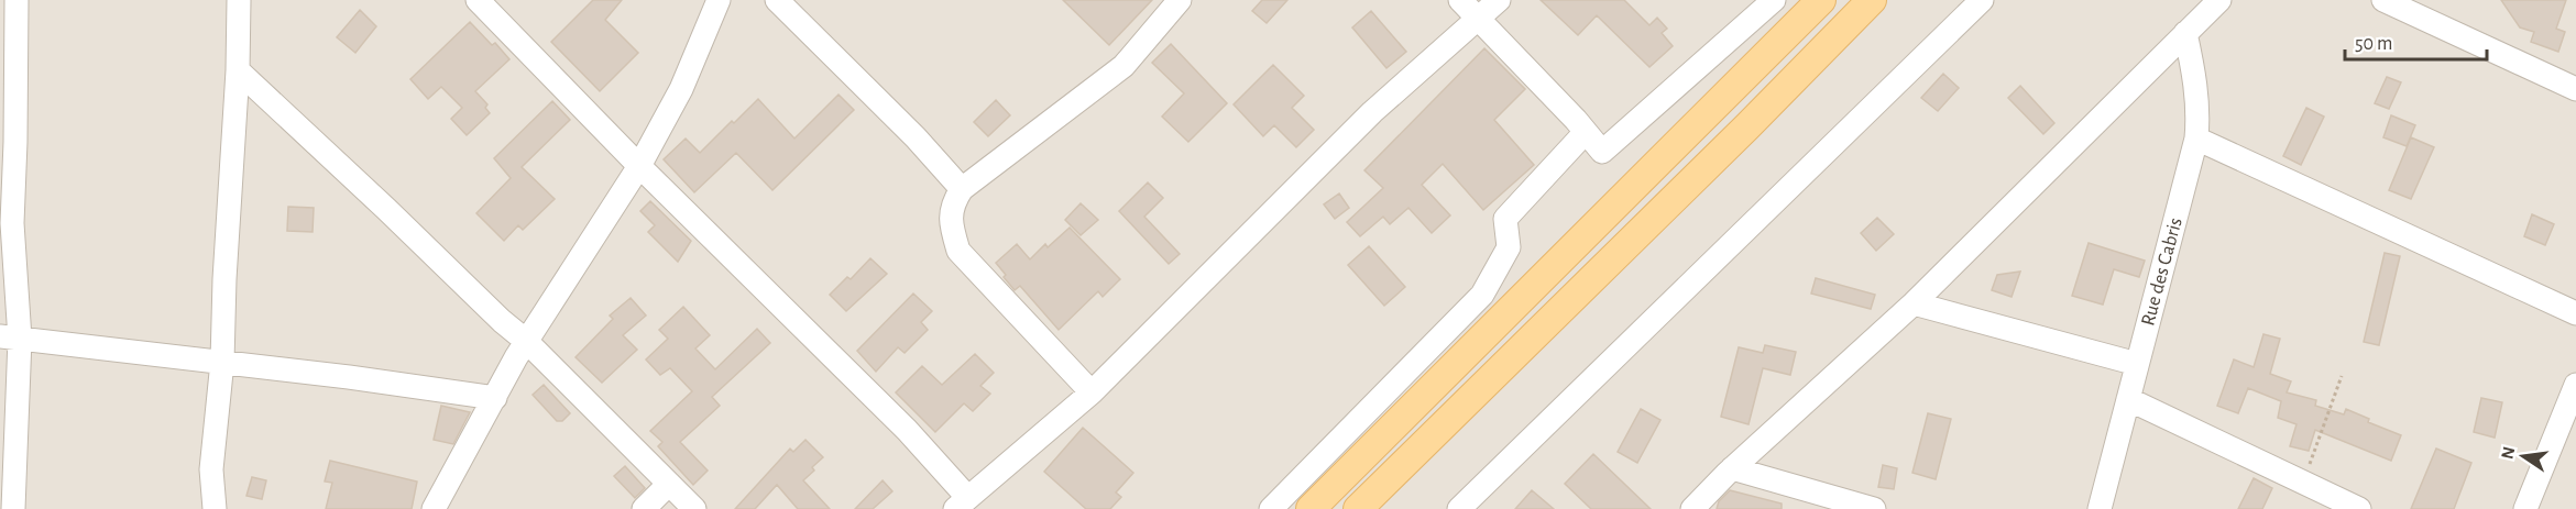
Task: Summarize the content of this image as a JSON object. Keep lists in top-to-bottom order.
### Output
{
  "streets": {
    "street": ["Rue des Cabris"]
  },
  "scale_bar": "50 m",
  "north": "left"
}
